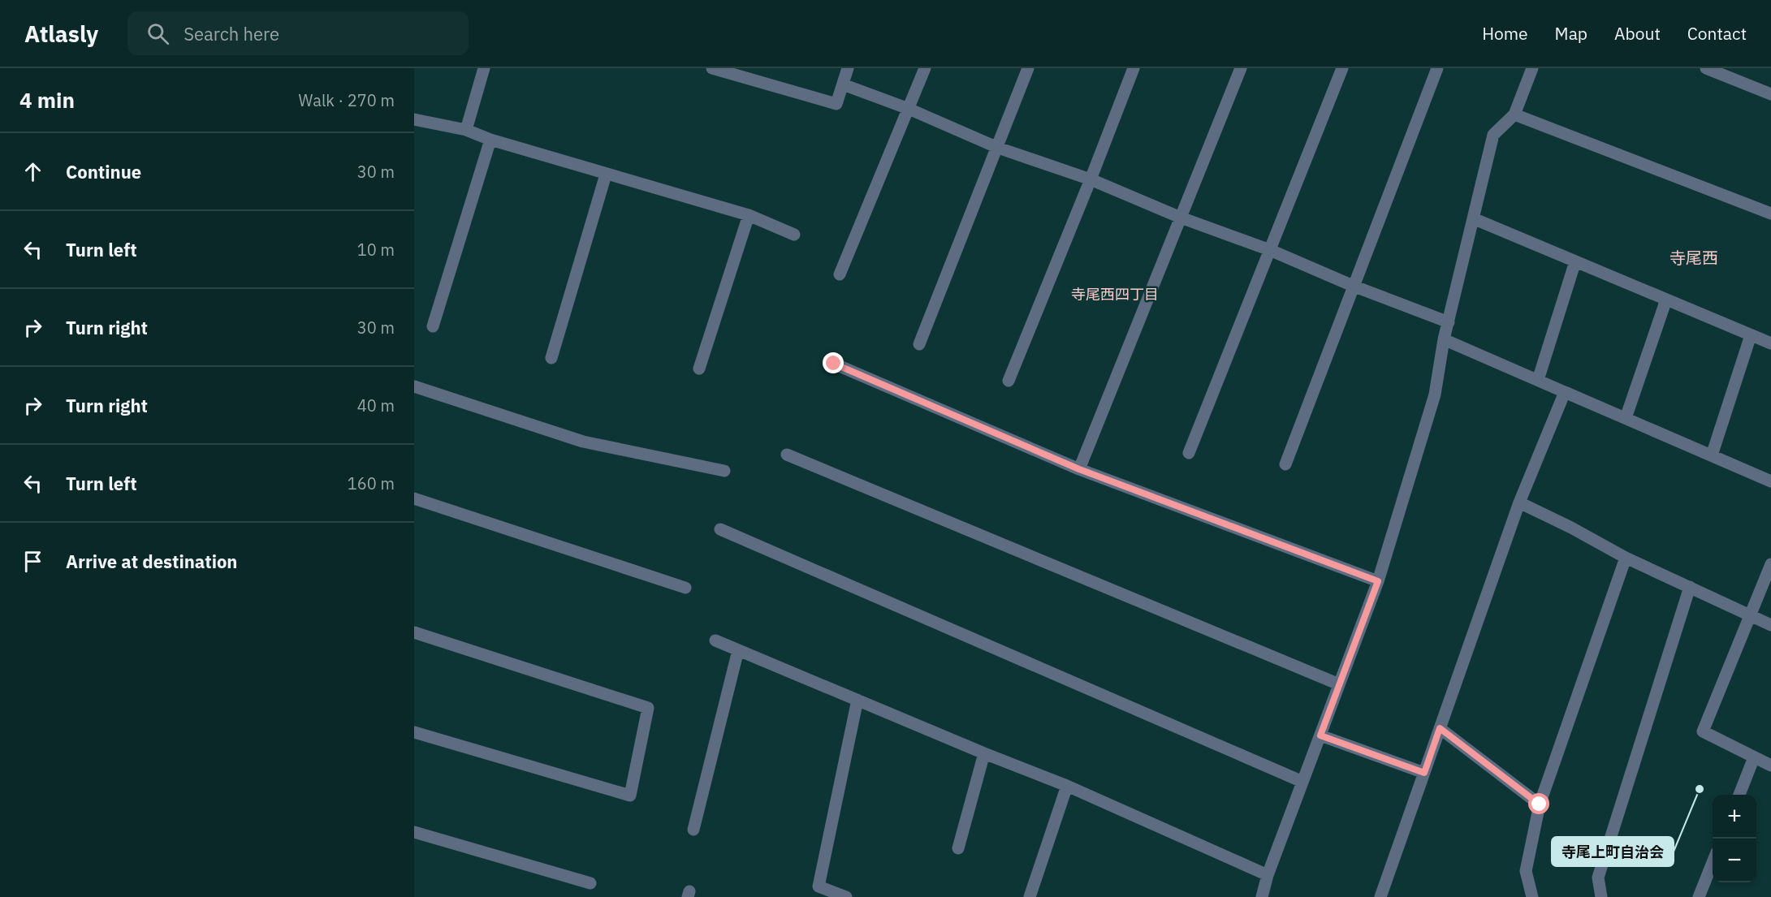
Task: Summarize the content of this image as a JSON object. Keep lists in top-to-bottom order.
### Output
{
  "districts": ["寺尾西", "寺尾西四丁目"],
  "places": ["寺尾上町自治会"],
  "page": {
    "header": "Atlasly",
    "search": "Search here",
    "nav": [
      "Home",
      "Map",
      "About",
      "Contact"
    ],
    "heading": ["4 min", "Walk · 270 m"],
    "list": [
      ["Continue", "30 m"],
      ["Turn left", "10 m"],
      ["Turn right", "30 m"],
      ["Turn right", "40 m"],
      ["Turn left", "160 m"],
      "Arrive at destination"
    ],
    "map_buttons": ["+", "−"]
  }
}
